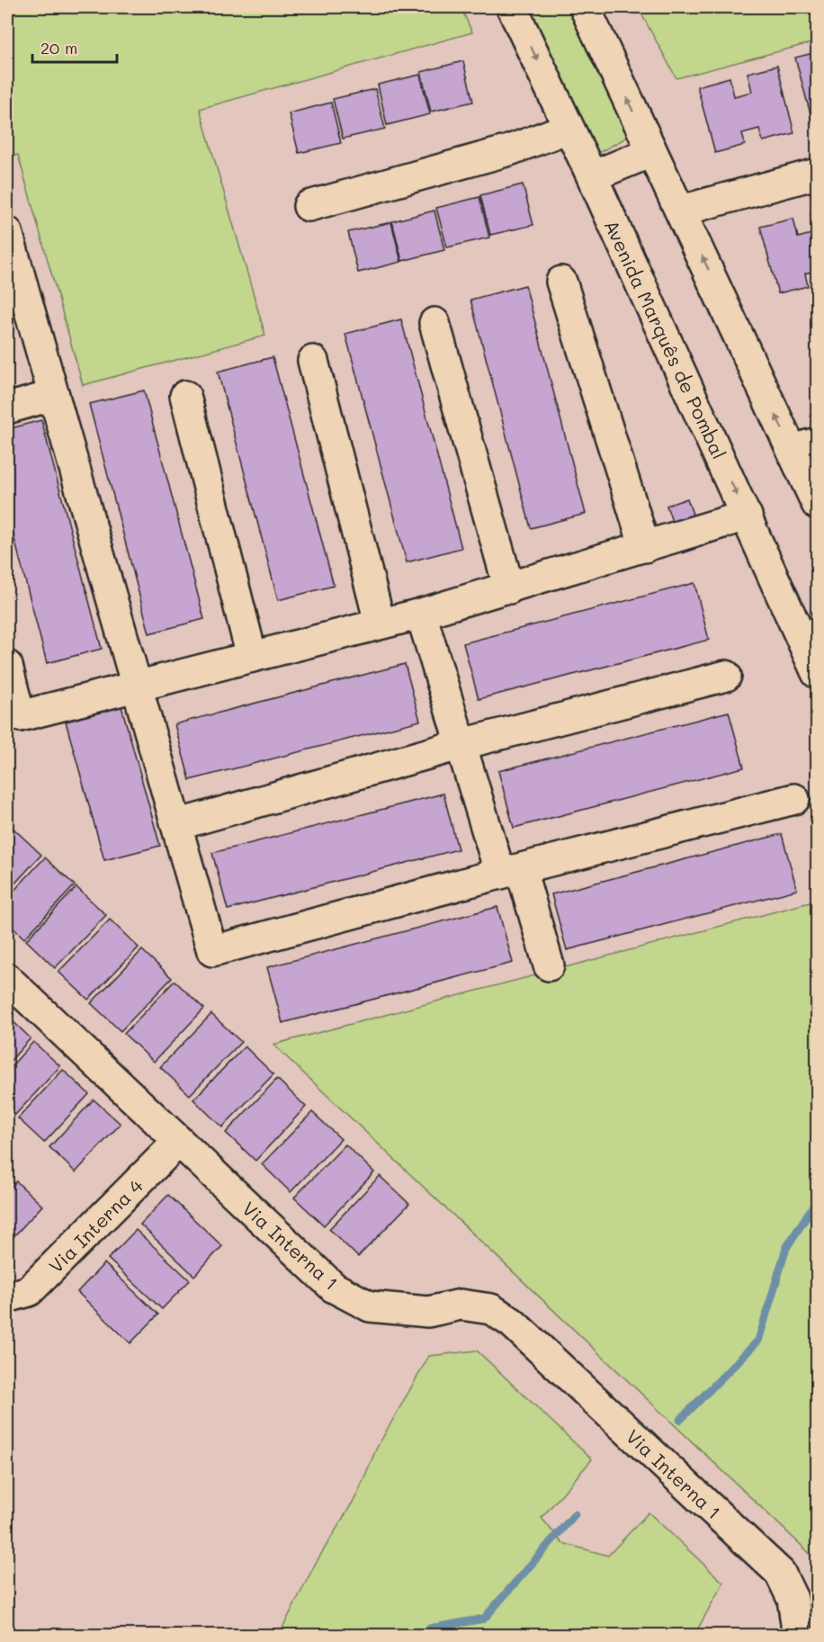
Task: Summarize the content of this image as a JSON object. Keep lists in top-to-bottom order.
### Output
{
  "streets": {
    "street": ["Avenida Marquês de Pombal", "Via Interna 4", "Via Interna 1"]
  },
  "crossings": [
    ["Via Interna 4", "Via Interna 1"]
  ],
  "scale_bar": "20 m"
}
